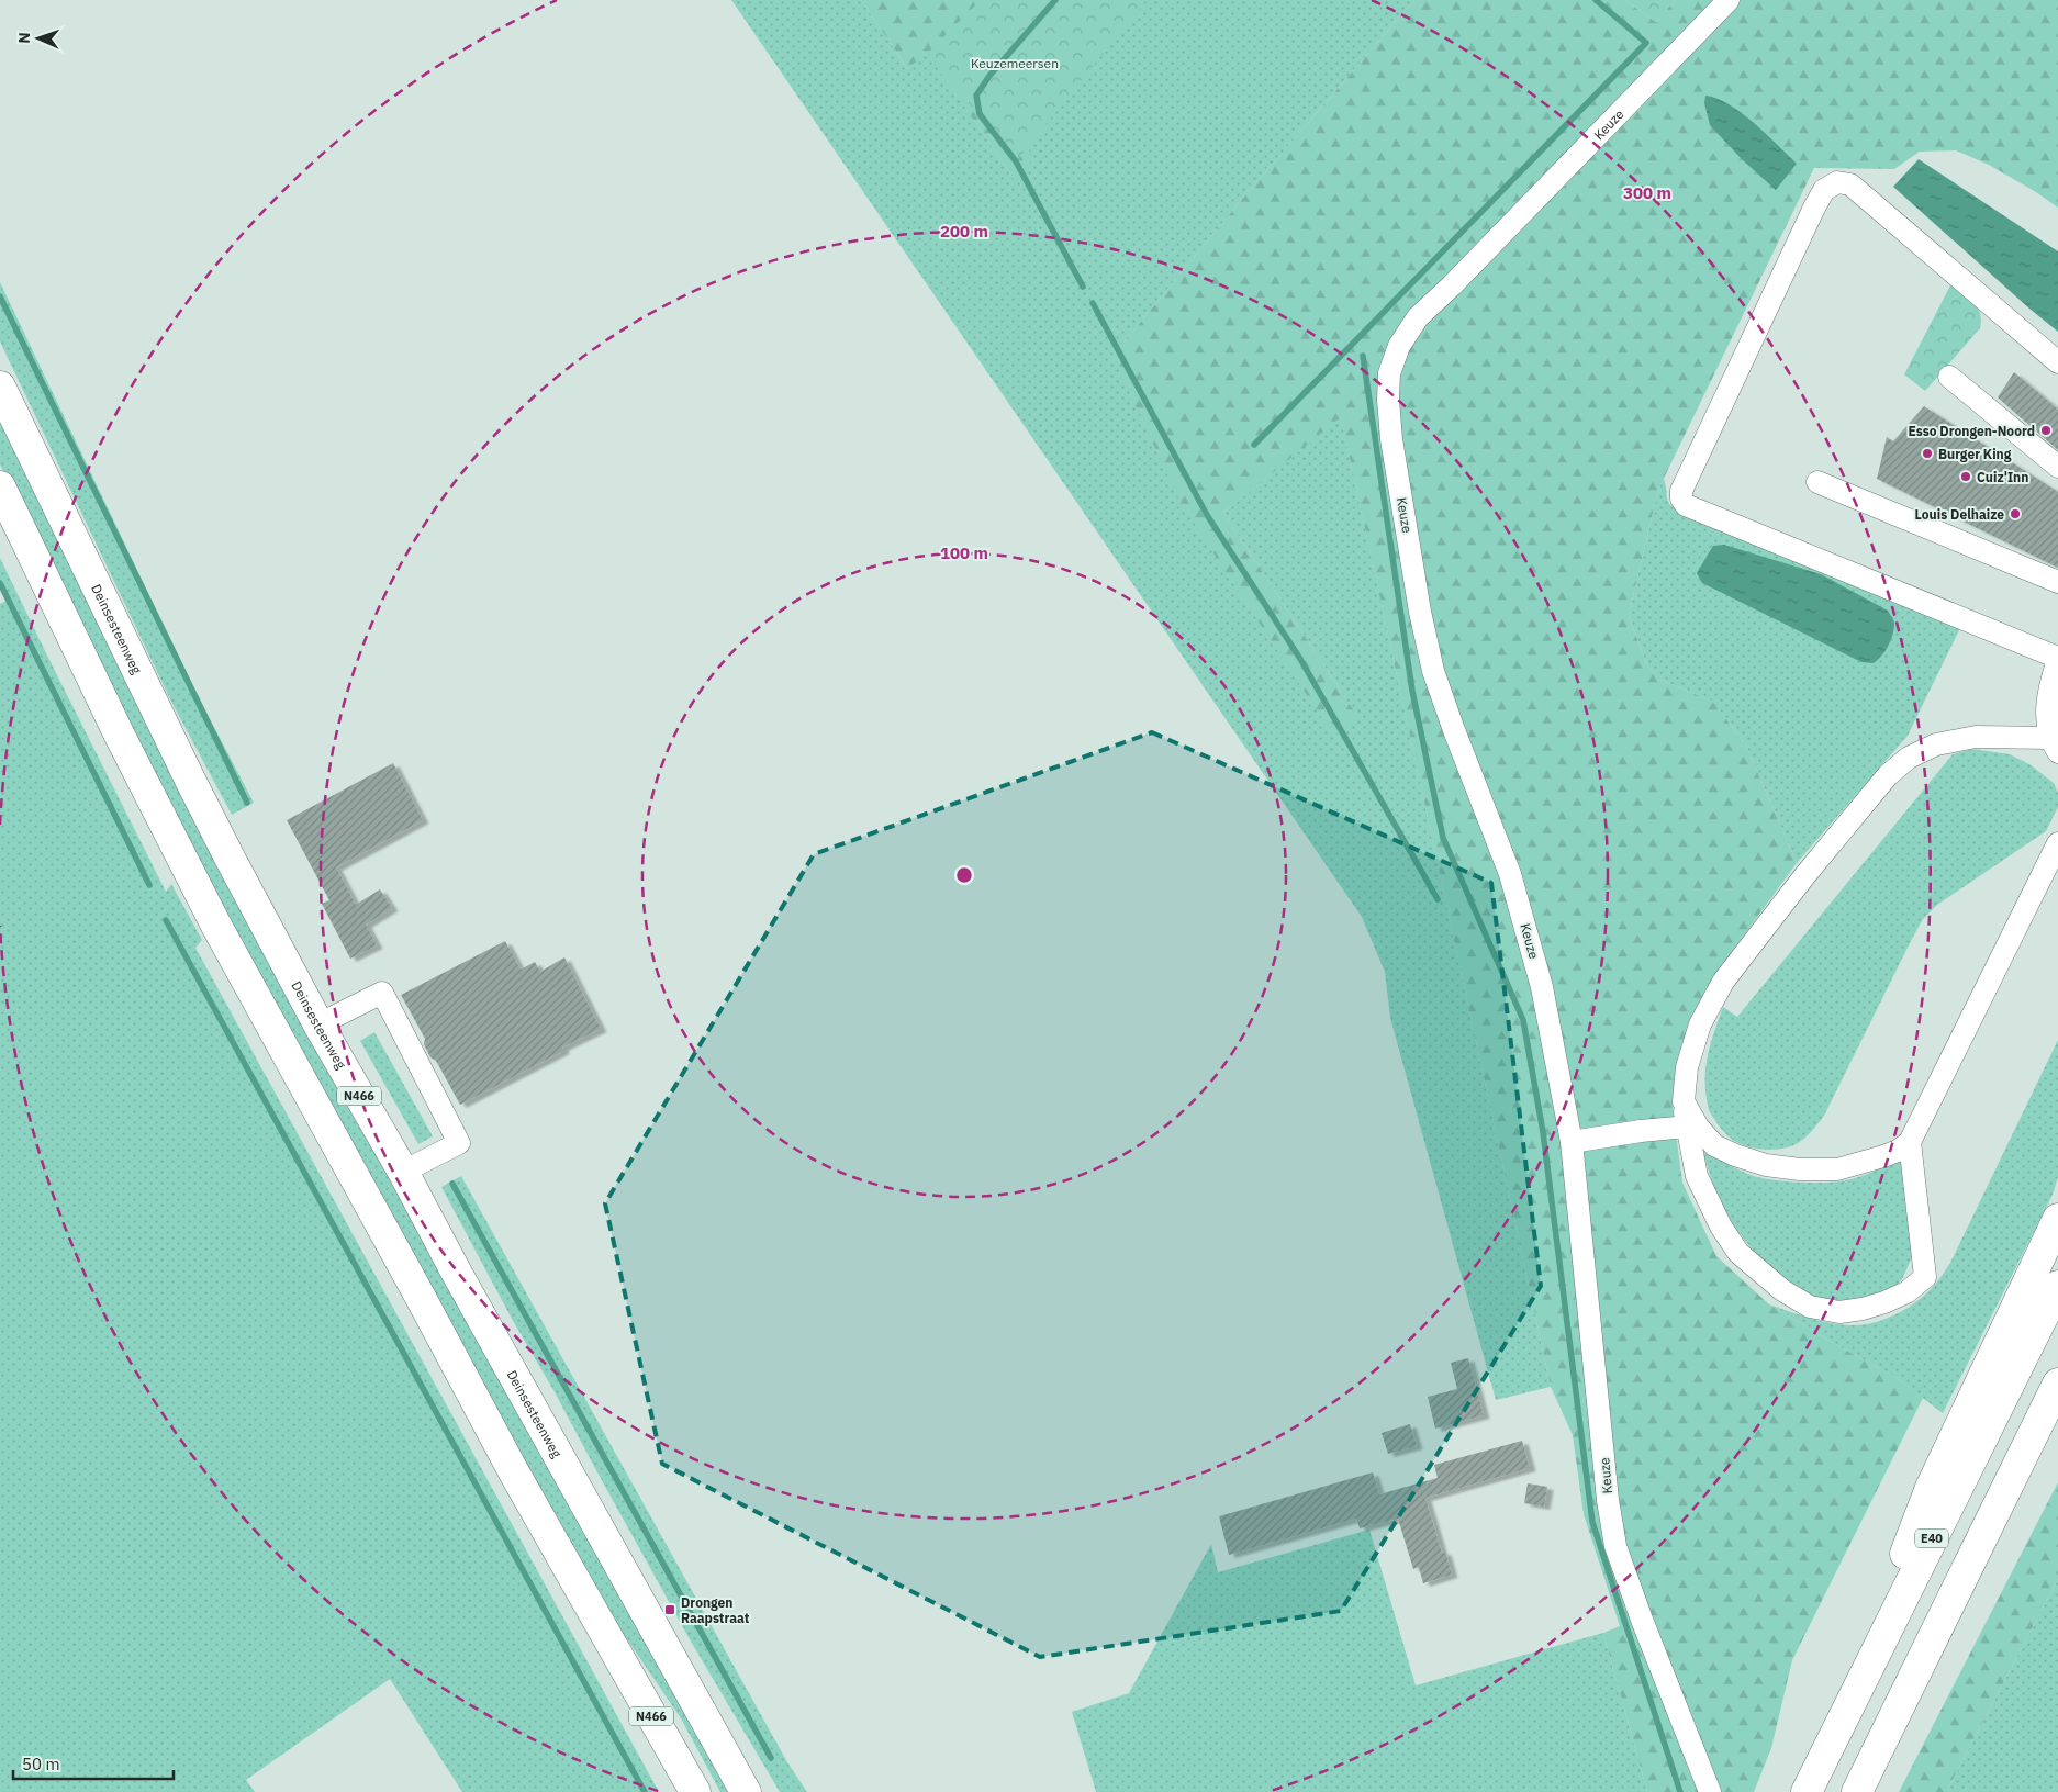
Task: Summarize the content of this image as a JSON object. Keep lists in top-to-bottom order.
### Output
{
  "streets": {
    "highway": ["Deinsesteenweg", "N466", "E40"],
    "street": ["Keuze"]
  },
  "parks": ["Keuzemeersen"],
  "places": {
    "other": [
      "Esso Drongen-Noord",
      "Burger King",
      "Cuiz'Inn",
      "Louis Delhaize"
    ],
    "transit": ["Drongen Raapstraat"]
  },
  "scale_bar": "50 m",
  "north": "left",
  "rings": ["300 m", "200 m", "100 m"]
}
